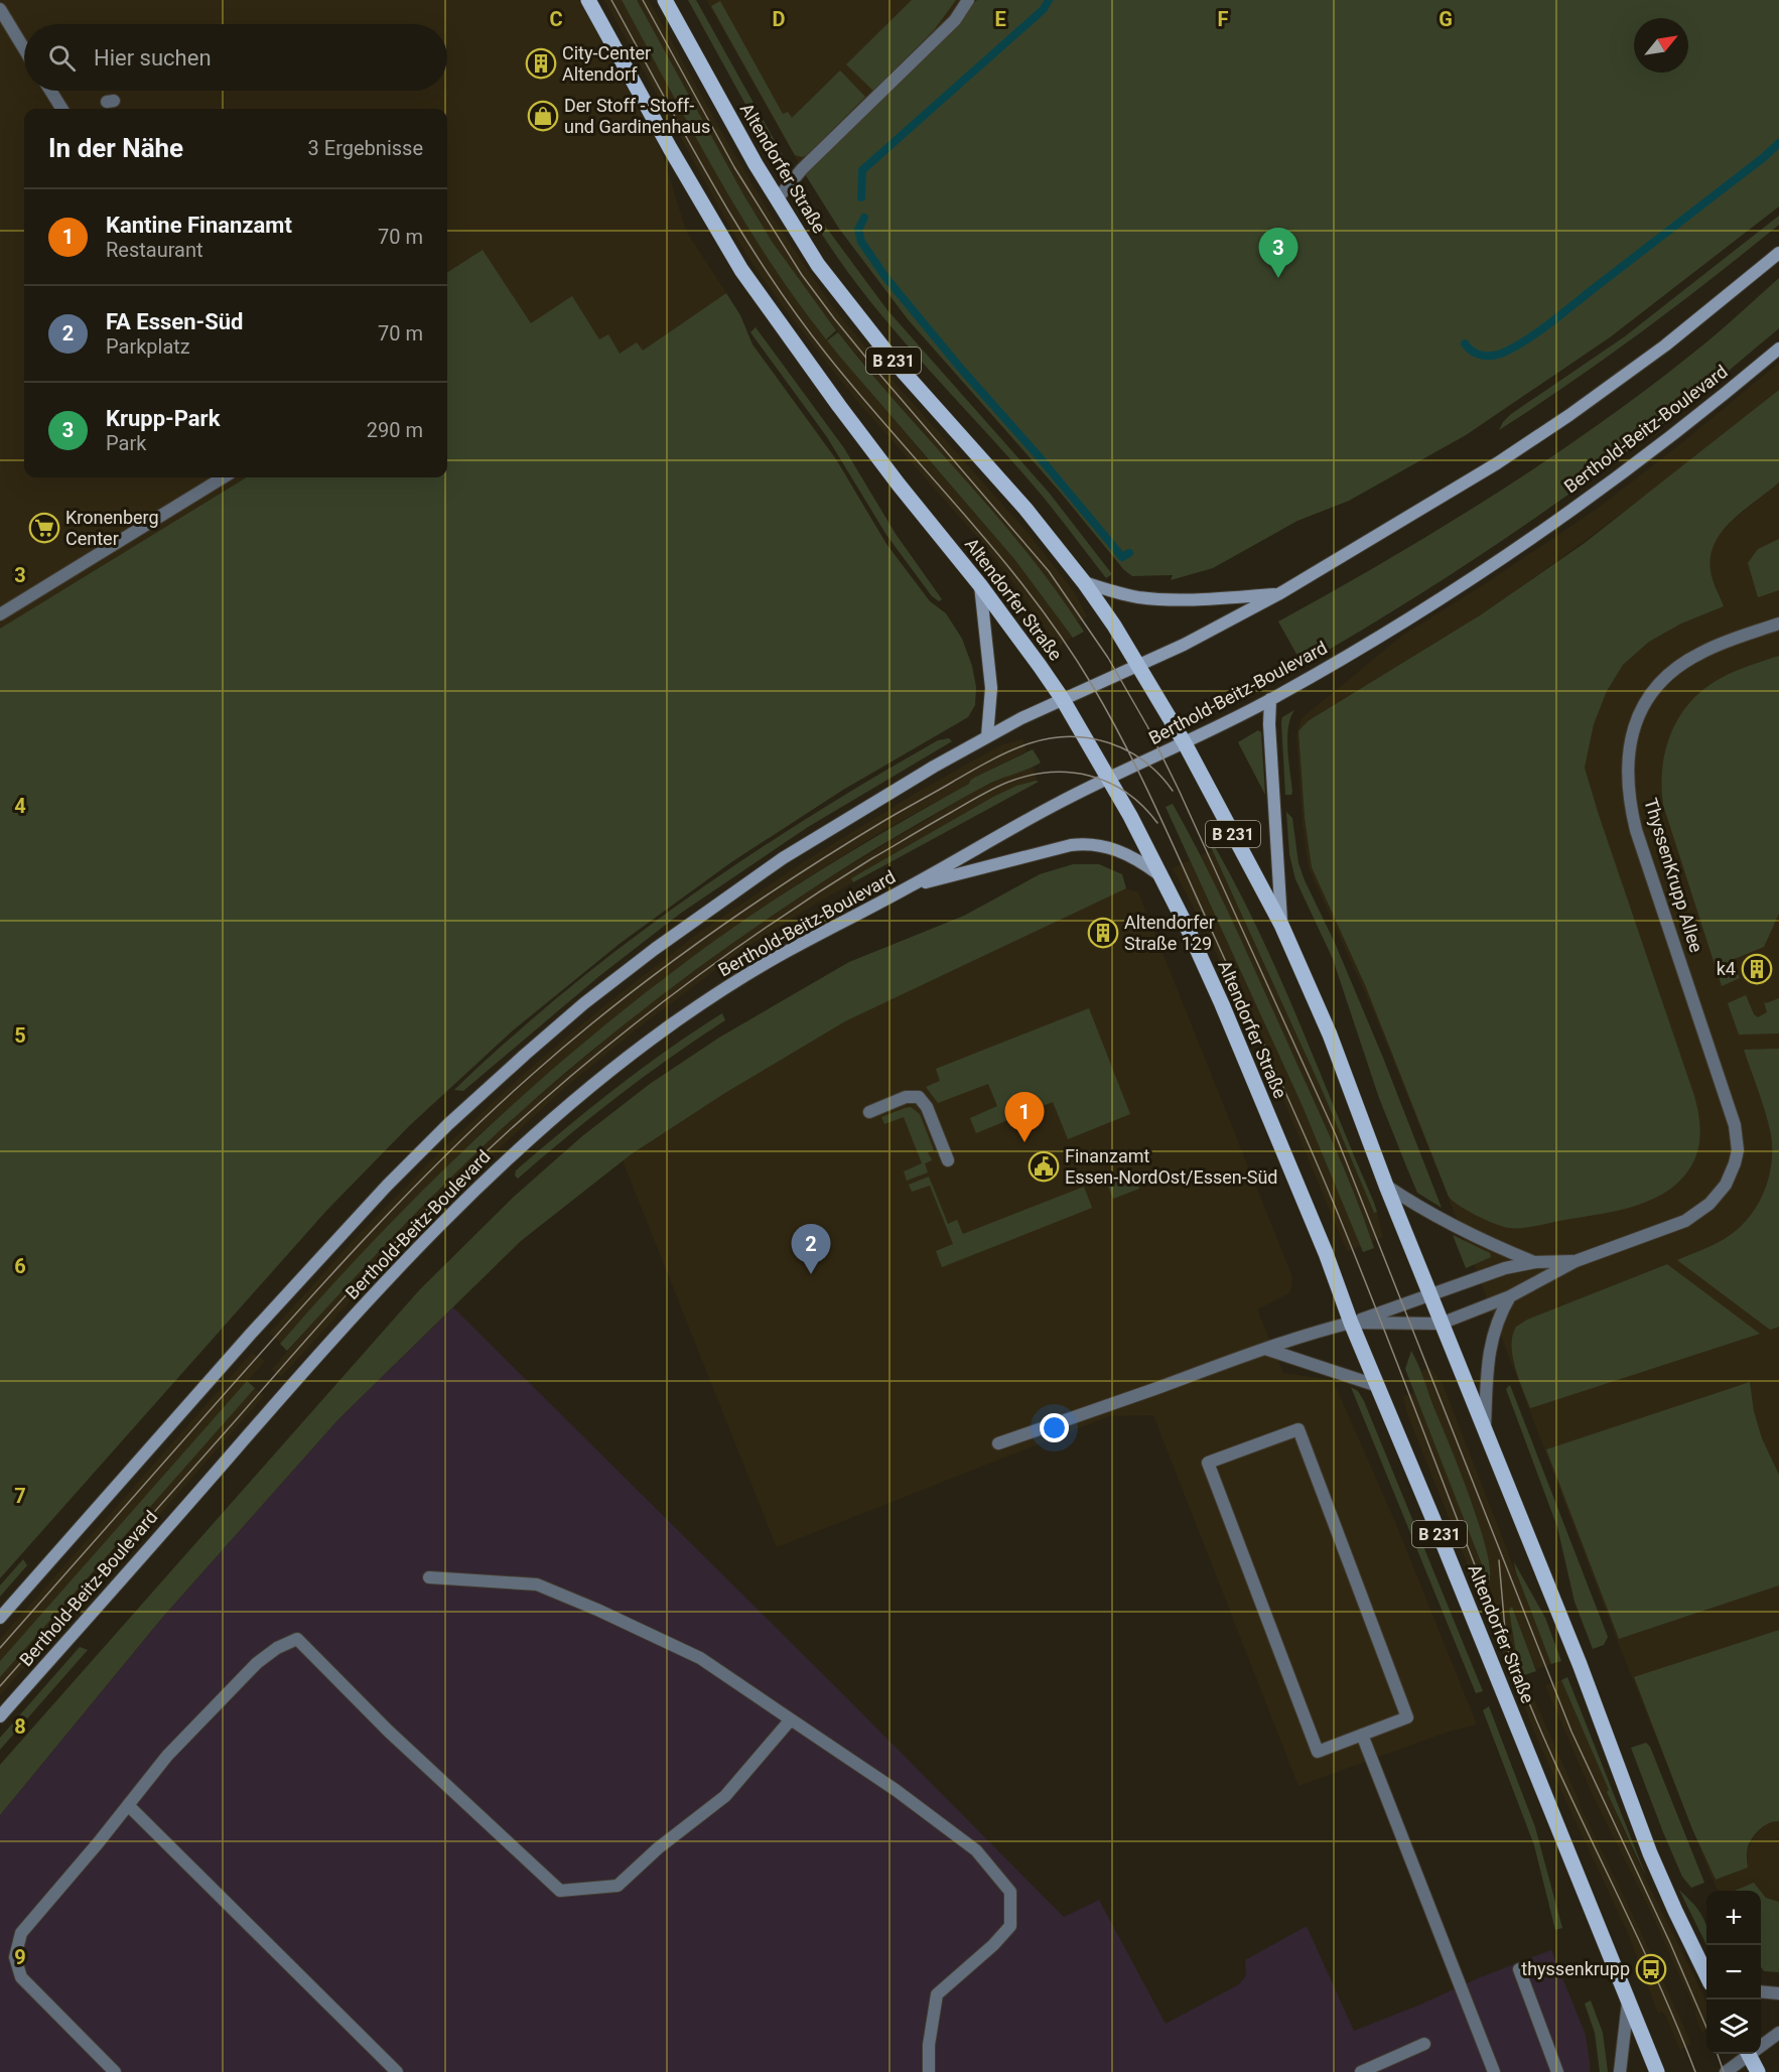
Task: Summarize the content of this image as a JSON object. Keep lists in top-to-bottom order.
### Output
{
  "streets": {
    "main road": ["Altendorfer Straße", "B 231", "Berthold-Beitz-Boulevard"],
    "street": ["ThyssenKrupp Allee"]
  },
  "crossings": [
    ["Altendorfer Straße", "Berthold-Beitz-Boulevard"],
    ["Altendorfer Straße", "ThyssenKrupp Allee"]
  ],
  "places": {
    "building": ["City-Center Altendorf", "Altendorfer Straße 129", "k4"],
    "shop": ["Der Stoff - Stoff- und Gardinenhaus"],
    "supermarket": ["Kronenberg Center"],
    "public building": ["Finanzamt Essen-NordOst/Essen-Süd"],
    "bus stop": ["thyssenkrupp"]
  },
  "north": "top right",
  "page": {
    "search": "Hier suchen",
    "heading": ["In der Nähe", "3 Ergebnisse"],
    "list": [
      {
        "mark": "1",
        "name": "Kantine Finanzamt",
        "note": "Restaurant",
        "value": "70 m"
      },
      {
        "mark": "2",
        "name": "FA Essen-Süd",
        "note": "Parkplatz",
        "value": "70 m"
      },
      {
        "mark": "3",
        "name": "Krupp-Park",
        "note": "Park",
        "value": "290 m"
      }
    ],
    "pins": ["3", "1", "2"],
    "map_buttons": ["+", "−"]
  },
  "grid": {
    "columns": [
      "C",
      "D",
      "E",
      "F",
      "G"
    ],
    "rows": [
      "3",
      "4",
      "5",
      "6",
      "7",
      "8",
      "9"
    ]
  }
}
